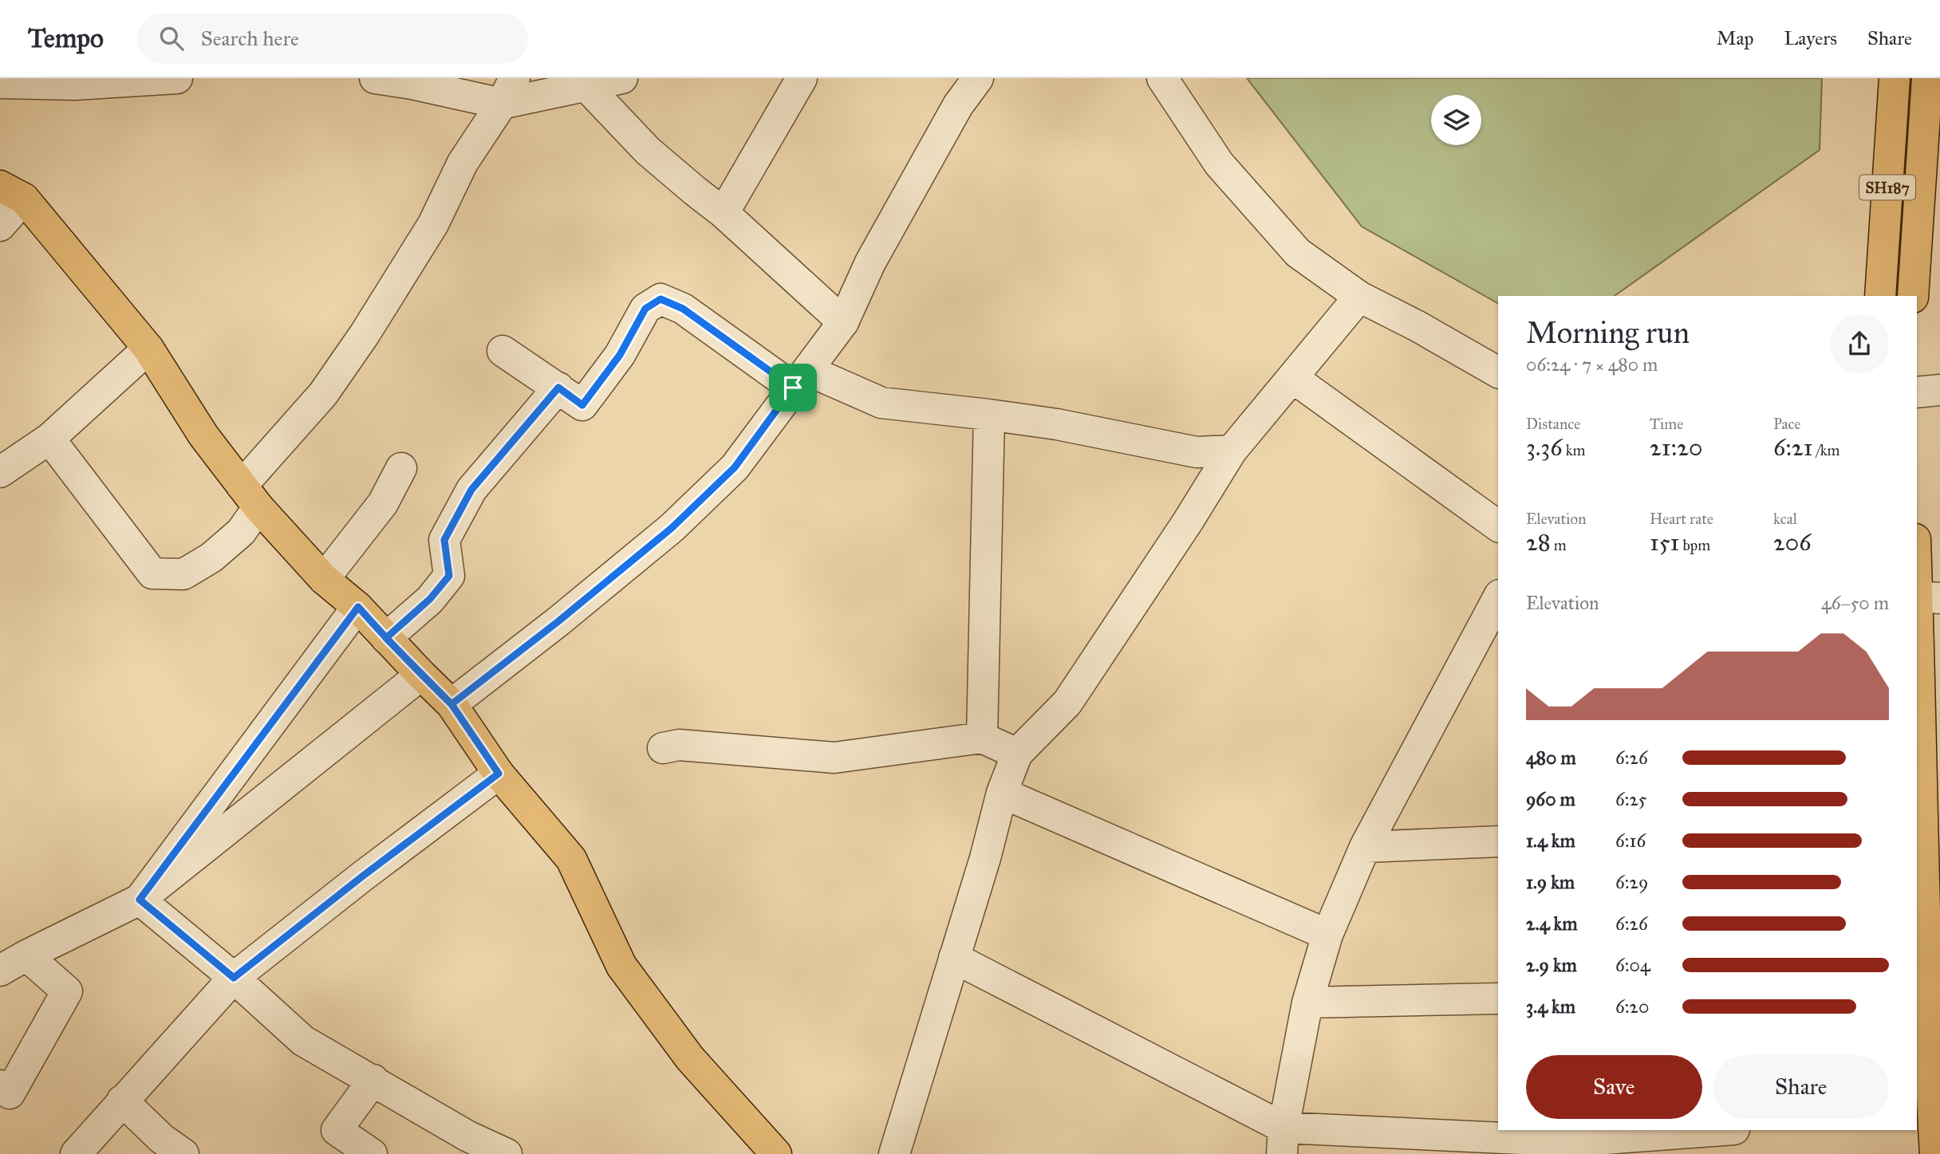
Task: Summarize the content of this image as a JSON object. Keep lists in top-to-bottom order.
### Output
{
  "streets": {
    "main road": ["SH187"]
  },
  "page": {
    "header": "Tempo",
    "search": "Search here",
    "nav": ["Map", "Layers", "Share"],
    "heading": ["Morning run", "06:24 · 7 × 480 m"],
    "stats": [
      ["Distance", "3.36 km"],
      ["Time", "21:20"],
      ["Pace", "6:21 /km"],
      ["Elevation", "28 m"],
      ["Heart rate", "151 bpm"],
      ["kcal", "206"]
    ],
    "chart": ["Elevation", "46–50 m"],
    "list": [
      {
        "name": "480 m",
        "note": "6:26"
      },
      {
        "name": "960 m",
        "note": "6:25"
      },
      {
        "name": "1.4 km",
        "note": "6:16"
      },
      {
        "name": "1.9 km",
        "note": "6:29"
      },
      {
        "name": "2.4 km",
        "note": "6:26"
      },
      {
        "name": "2.9 km",
        "note": "6:04"
      },
      {
        "name": "3.4 km",
        "note": "6:20"
      }
    ],
    "buttons": ["Save", "Share"]
  }
}
